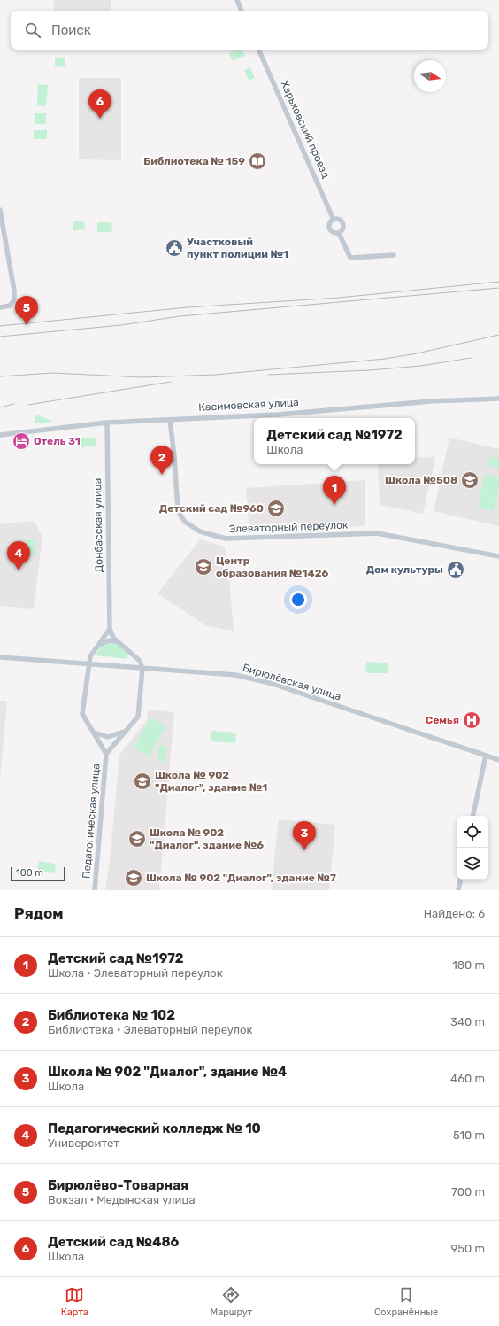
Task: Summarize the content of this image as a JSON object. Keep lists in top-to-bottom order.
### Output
{
  "streets": {
    "street": [
      "Харьковский проезд",
      "Касимовская улица",
      "Донбасская улица",
      "Элеваторный переулок",
      "Бирюлёвская улица",
      "Педагогическая улица"
    ]
  },
  "crossings": [
    ["Касимовская улица", "Донбасская улица"],
    ["Касимовская улица", "Элеваторный переулок"],
    ["Бирюлёвская улица", "Педагогическая улица"]
  ],
  "places": {
    "library": ["Библиотека № 159"],
    "public building": ["Участковый пункт полиции №1", "Дом культуры"],
    "hotel": ["Отель 31"],
    "school or university": [
      "Школа №508",
      "Детский сад №960",
      "Центр образования №1426",
      "Школа № 902 \"Диалог\", здание №1",
      "Школа № 902 \"Диалог\", здание №6",
      "Школа № 902 \"Диалог\", здание №7"
    ],
    "hospital": ["Семья"]
  },
  "scale_bar": "100 m",
  "north": "right",
  "page": {
    "search": "Поиск",
    "pins": [
      "6",
      "5",
      "2",
      "1",
      "4",
      "3"
    ],
    "popup": ["Детский сад №1972", "Школа"],
    "scale": "100 m",
    "heading": ["Рядом", "Найдено: 6"],
    "list": [
      {
        "mark": "1",
        "name": "Детский сад №1972",
        "note": "Школа · Элеваторный переулок",
        "value": "180 m"
      },
      {
        "mark": "2",
        "name": "Библиотека № 102",
        "note": "Библиотека · Элеваторный переулок",
        "value": "340 m"
      },
      {
        "mark": "3",
        "name": "Школа № 902 \"Диалог\", здание №4",
        "note": "Школа",
        "value": "460 m"
      },
      {
        "mark": "4",
        "name": "Педагогический колледж № 10",
        "note": "Университет",
        "value": "510 m"
      },
      {
        "mark": "5",
        "name": "Бирюлёво-Товарная",
        "note": "Вокзал · Медынская улица",
        "value": "700 m"
      },
      {
        "mark": "6",
        "name": "Детский сад №486",
        "note": "Школа",
        "value": "950 m"
      }
    ],
    "nav": ["Карта", "Маршрут", "Сохранённые"]
  }
}
